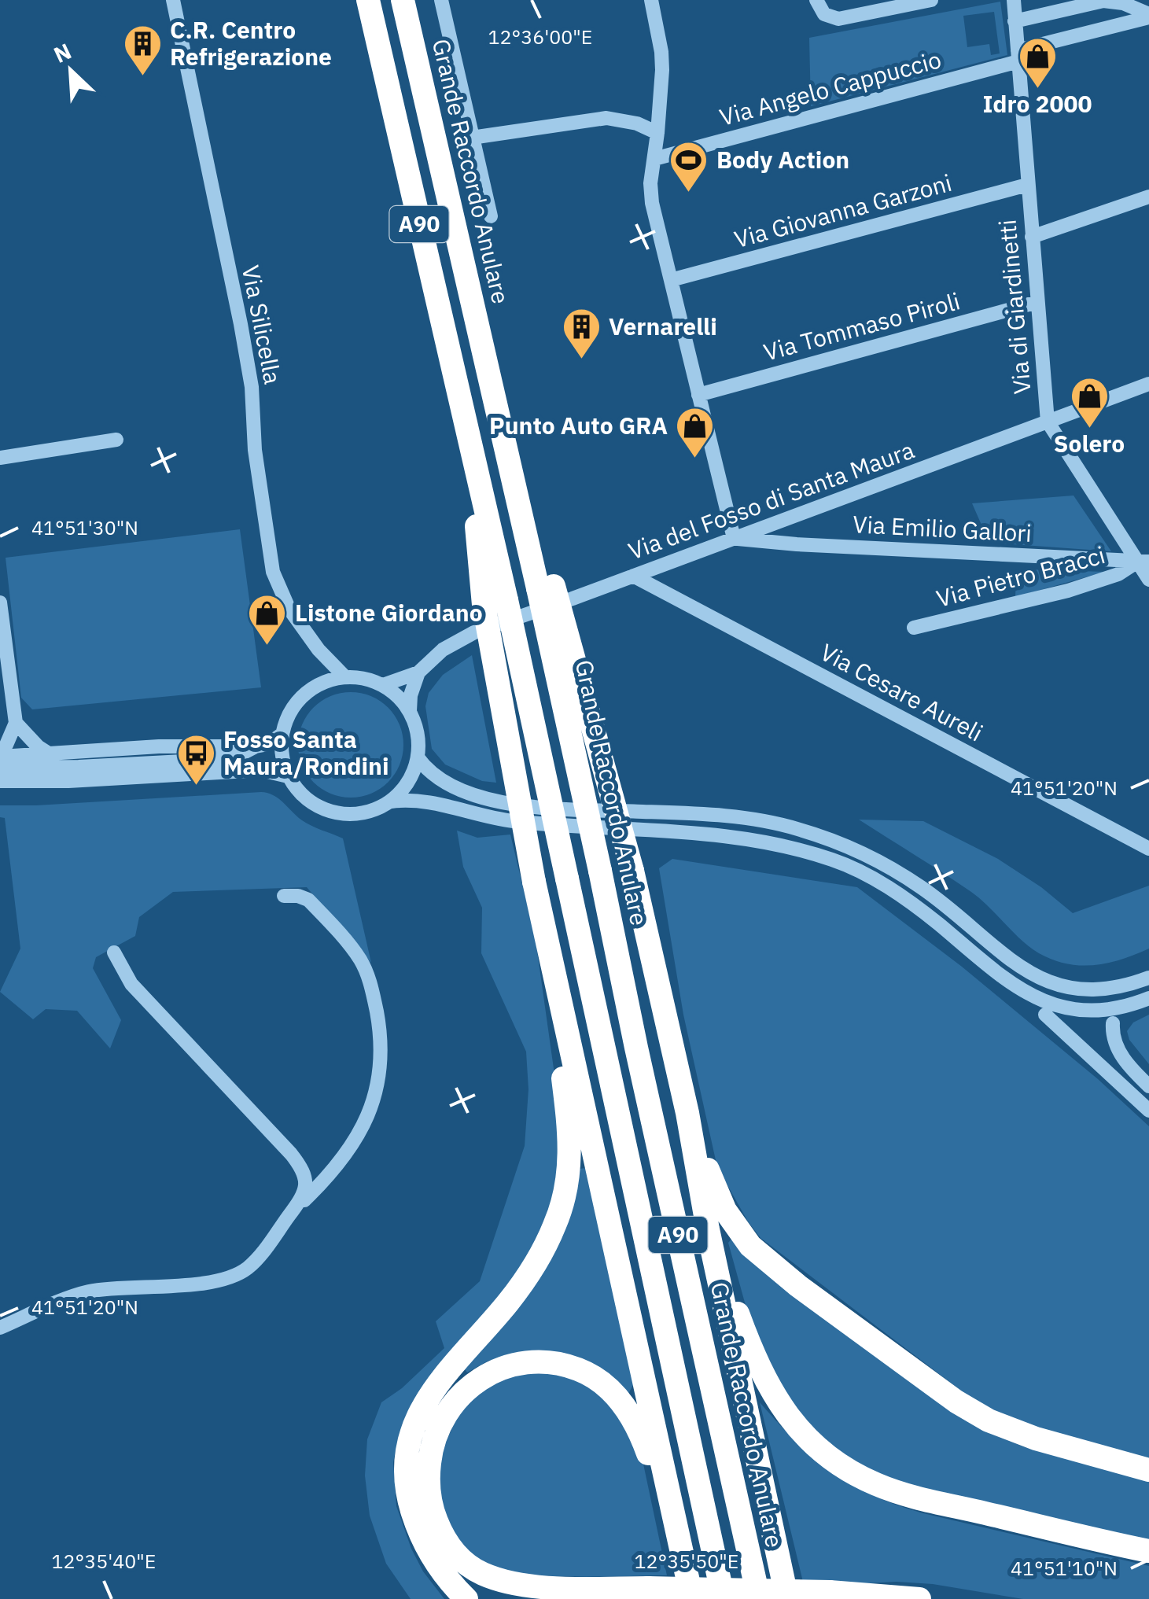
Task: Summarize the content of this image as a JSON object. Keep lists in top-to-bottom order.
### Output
{
  "streets": {
    "highway": ["Grande Raccordo Anulare", "A90"],
    "street": [
      "Via Angelo Cappuccio",
      "Via Giovanna Garzoni",
      "Via di Giardinetti",
      "Via Silicella",
      "Via Tommaso Piroli",
      "Via del Fosso di Santa Maura",
      "Via Emilio Gallori",
      "Via Pietro Bracci",
      "Via Cesare Aureli"
    ]
  },
  "crossings": [
    ["Via Angelo Cappuccio", "Via di Giardinetti"],
    ["Via Giovanna Garzoni", "Via di Giardinetti"],
    ["Via di Giardinetti", "Via Tommaso Piroli"],
    ["Via di Giardinetti", "Via del Fosso di Santa Maura"],
    ["Via di Giardinetti", "Via Emilio Gallori"],
    ["Via di Giardinetti", "Via Pietro Bracci"],
    ["Via Silicella", "Via del Fosso di Santa Maura"],
    ["Via del Fosso di Santa Maura", "Via Emilio Gallori"],
    ["Via del Fosso di Santa Maura", "Via Cesare Aureli"],
    ["Via Emilio Gallori", "Via Pietro Bracci"]
  ],
  "places": {
    "building": ["C.R. Centro Refrigerazione", "Vernarelli"],
    "shop": [
      "Idro 2000",
      "Solero",
      "Punto Auto GRA",
      "Listone Giordano"
    ],
    "sports": ["Body Action"],
    "bus stop": ["Fosso Santa Maura/Rondini"]
  },
  "north": "top left",
  "coordinates": [
    "12°36'00\"E",
    "41°51'30\"N",
    "41°51'20\"N",
    "12°35'40\"E",
    "12°35'50\"E",
    "41°51'10\"N"
  ]
}
